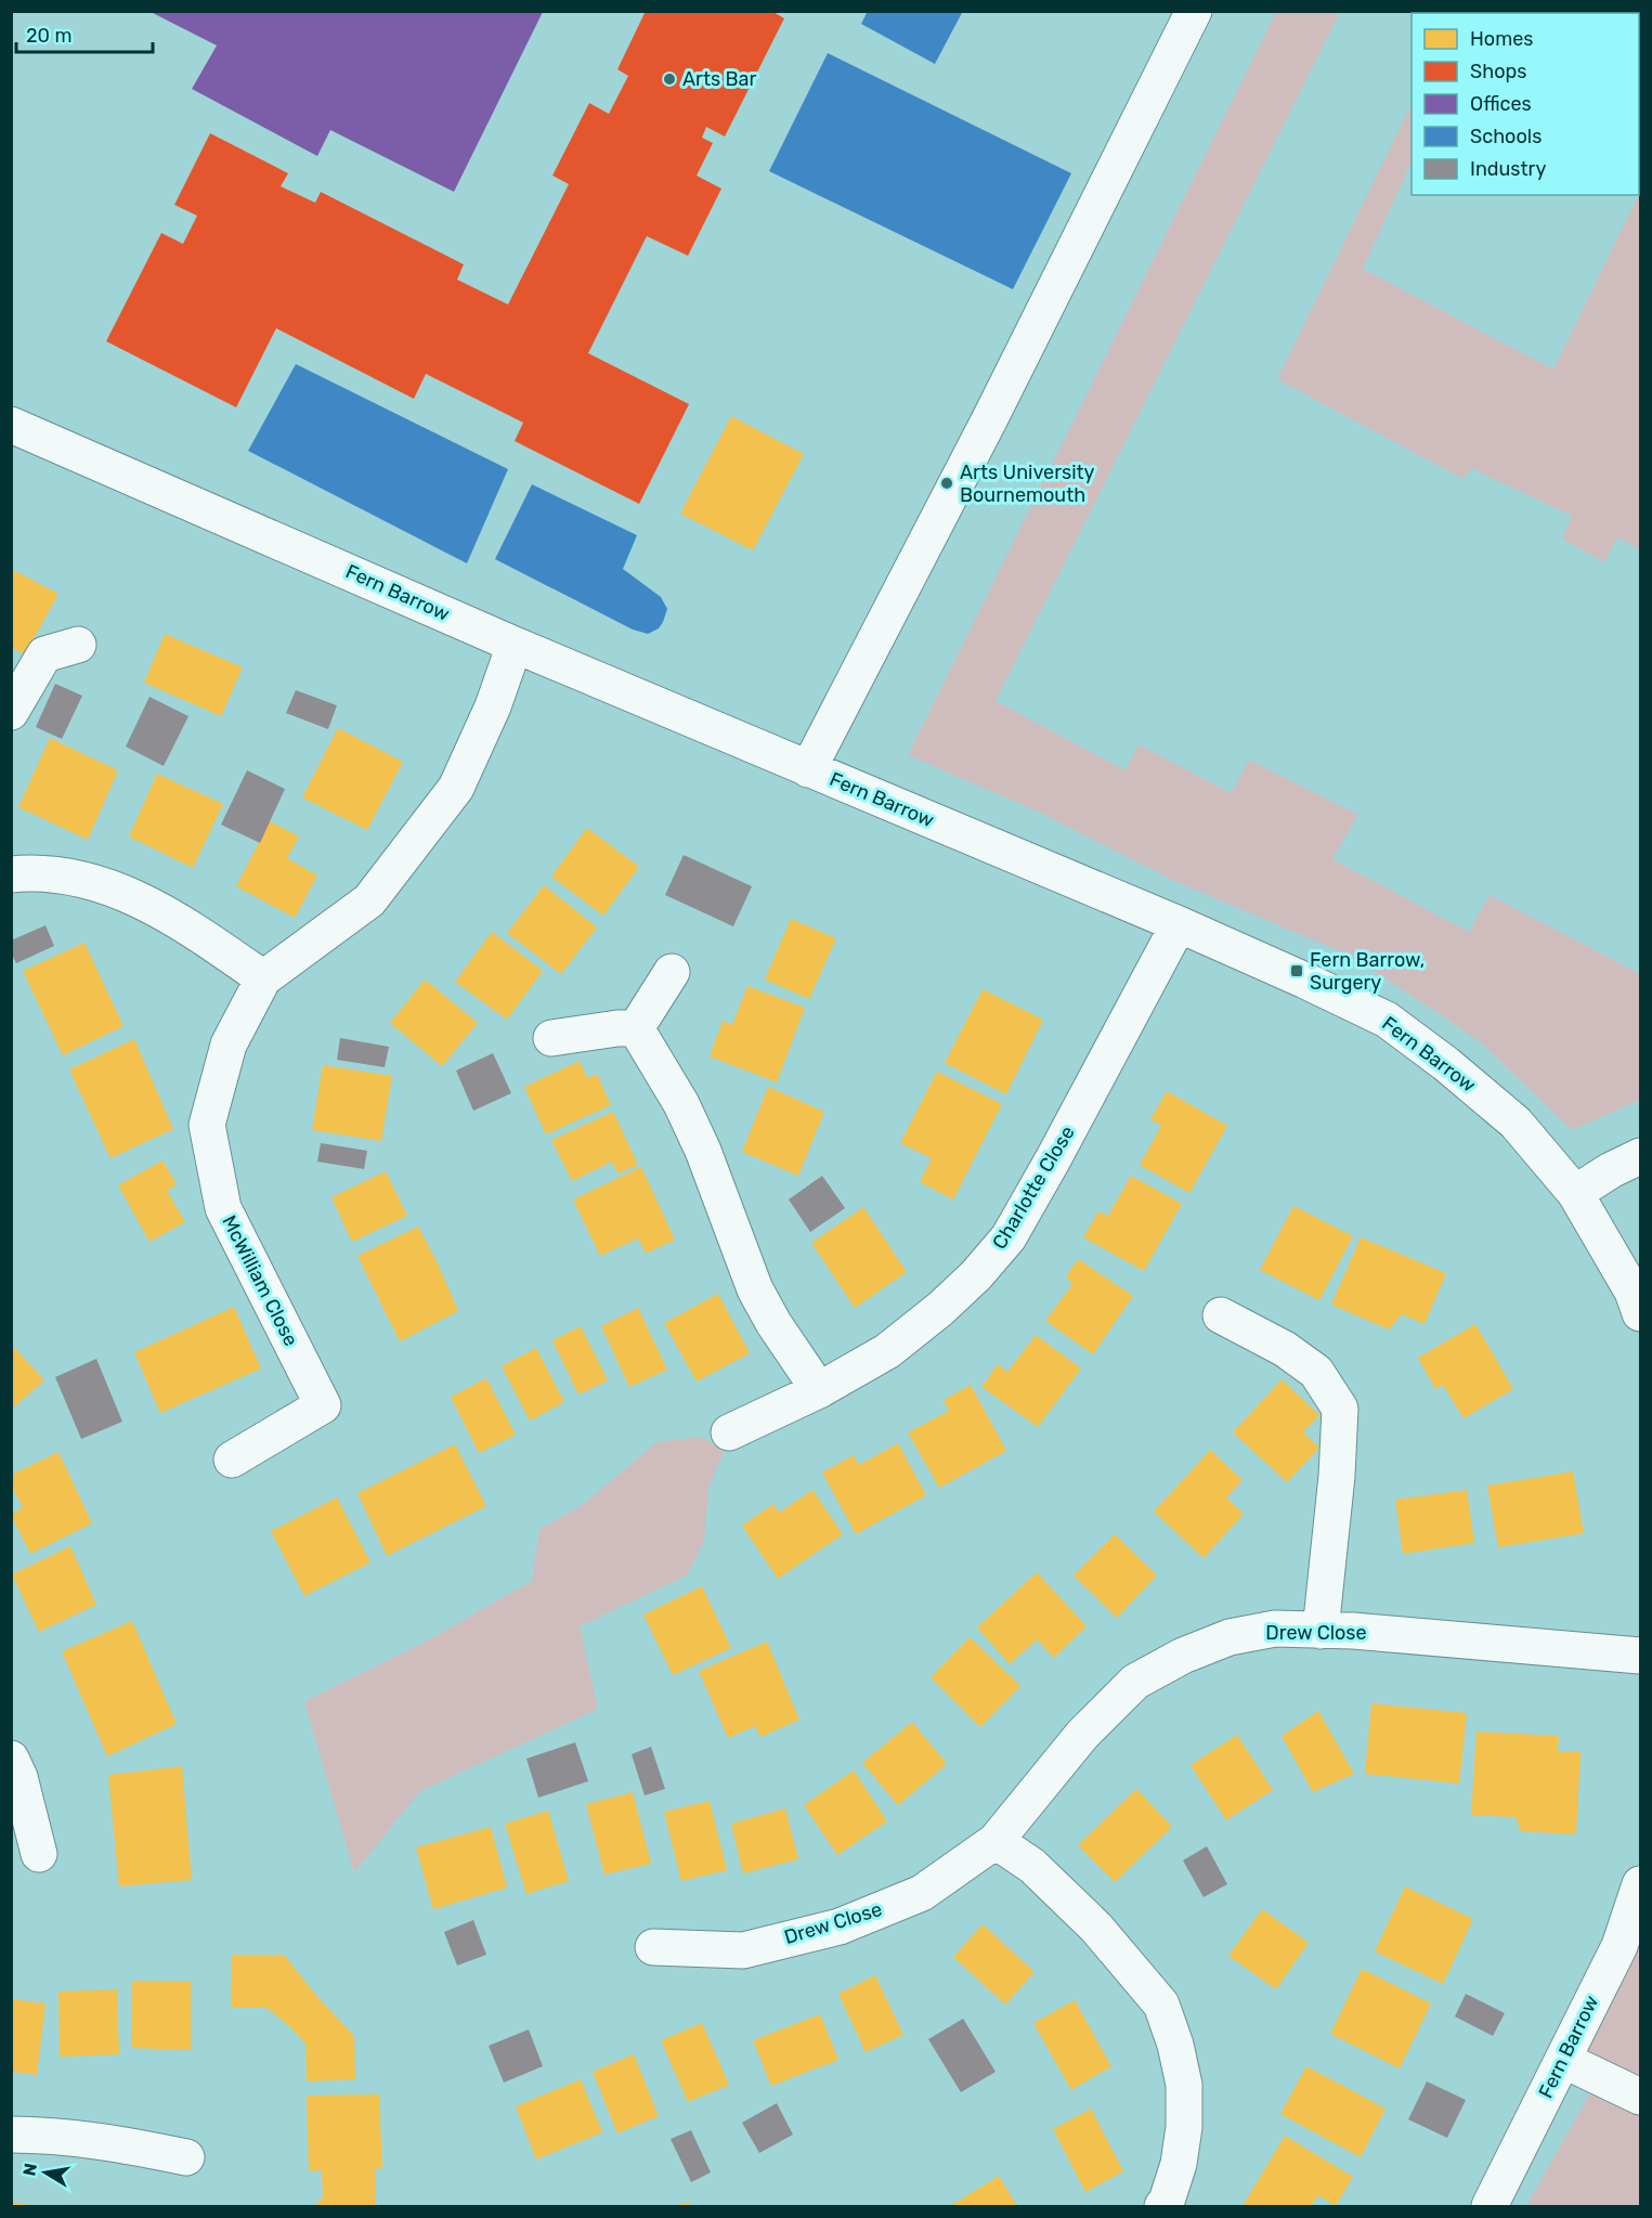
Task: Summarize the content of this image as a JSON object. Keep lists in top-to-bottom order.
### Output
{
  "streets": {
    "street": [
      "Fern Barrow",
      "Charlotte Close",
      "McWilliam Close",
      "Drew Close"
    ]
  },
  "crossings": [
    ["Fern Barrow", "Charlotte Close"],
    ["Fern Barrow", "McWilliam Close"]
  ],
  "places": {
    "other": ["Arts Bar", "Arts University Bournemouth"],
    "transit": ["Fern Barrow, Surgery"]
  },
  "legend": [
    "Homes",
    "Shops",
    "Offices",
    "Schools",
    "Industry"
  ],
  "scale_bar": "20 m",
  "north": "left"
}
